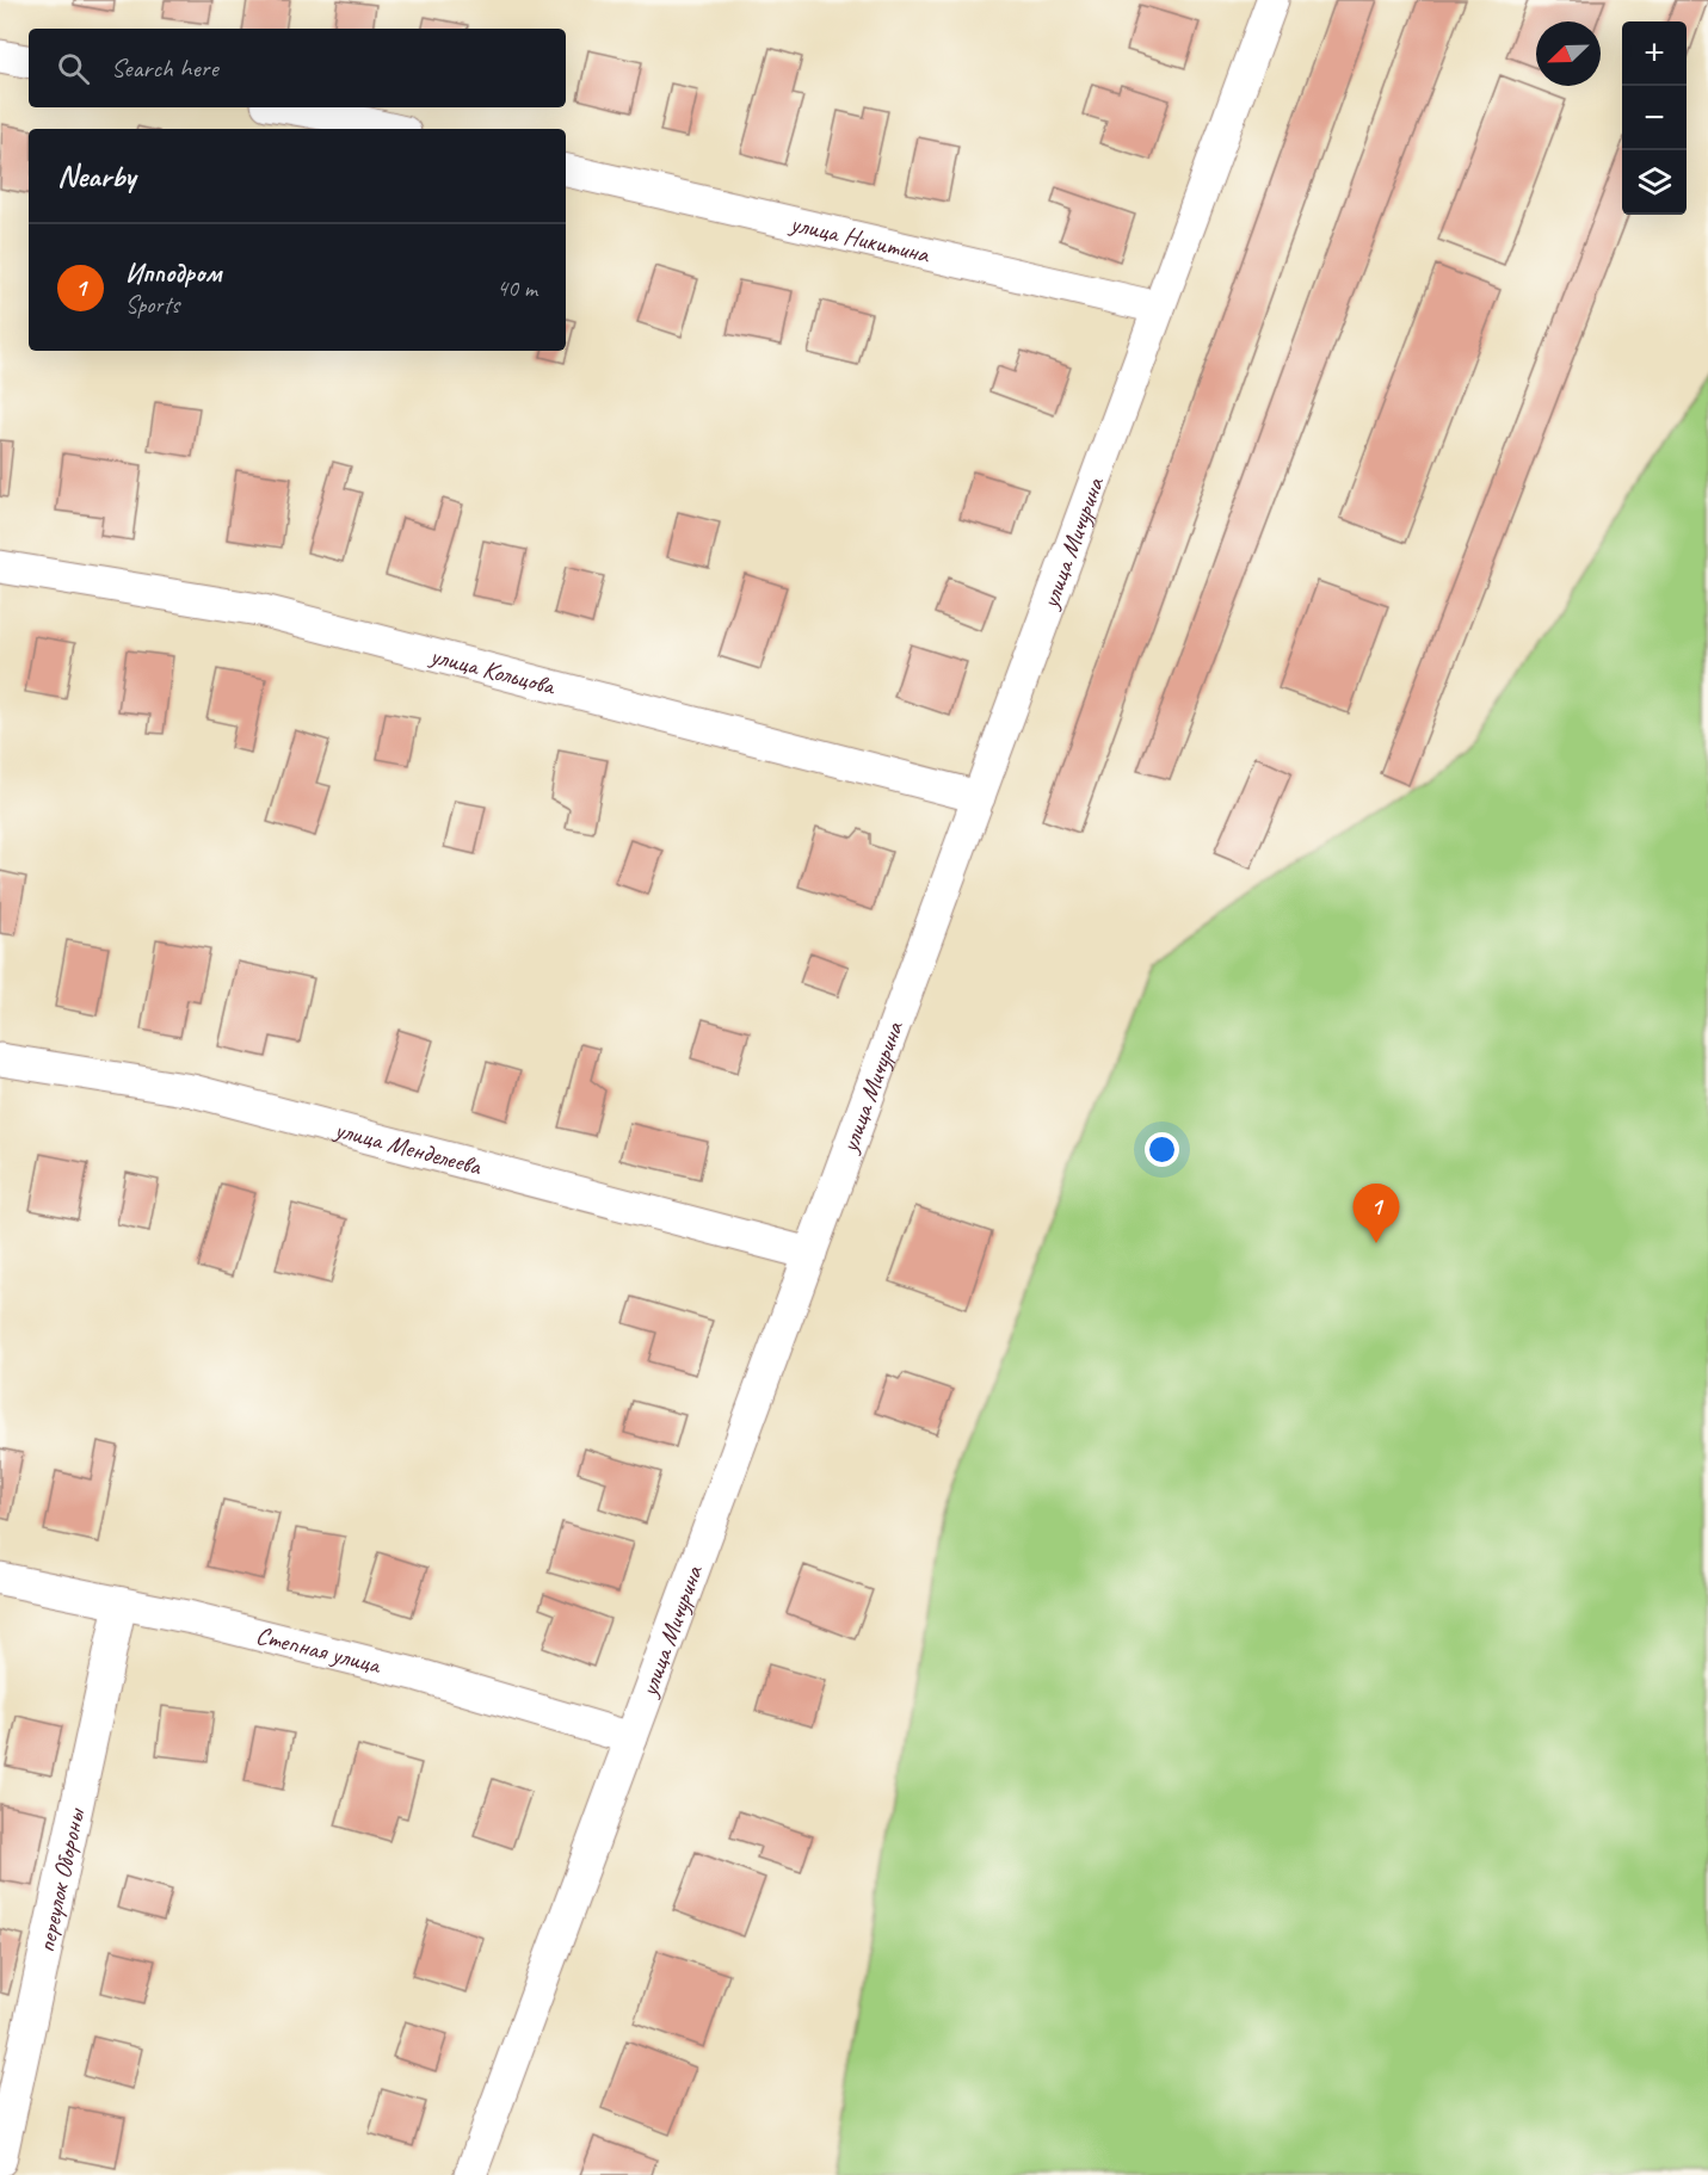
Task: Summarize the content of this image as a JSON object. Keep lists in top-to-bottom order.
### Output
{
  "streets": {
    "street": [
      "улица Никитина",
      "улица Мичурина",
      "улица Кольцова",
      "улица Менделеева",
      "Степная улица",
      "переулок Обороны"
    ]
  },
  "crossings": [
    ["улица Никитина", "улица Мичурина"],
    ["улица Мичурина", "улица Кольцова"],
    ["улица Мичурина", "улица Менделеева"],
    ["улица Мичурина", "Степная улица"],
    ["Степная улица", "переулок Обороны"]
  ],
  "north": "bottom left",
  "page": {
    "map_buttons": ["+", "−"],
    "search": "Search here",
    "heading": "Nearby",
    "list": [
      {
        "mark": "1",
        "name": "Ипподром",
        "note": "Sports",
        "value": "40 m"
      }
    ],
    "pins": "1"
  }
}
